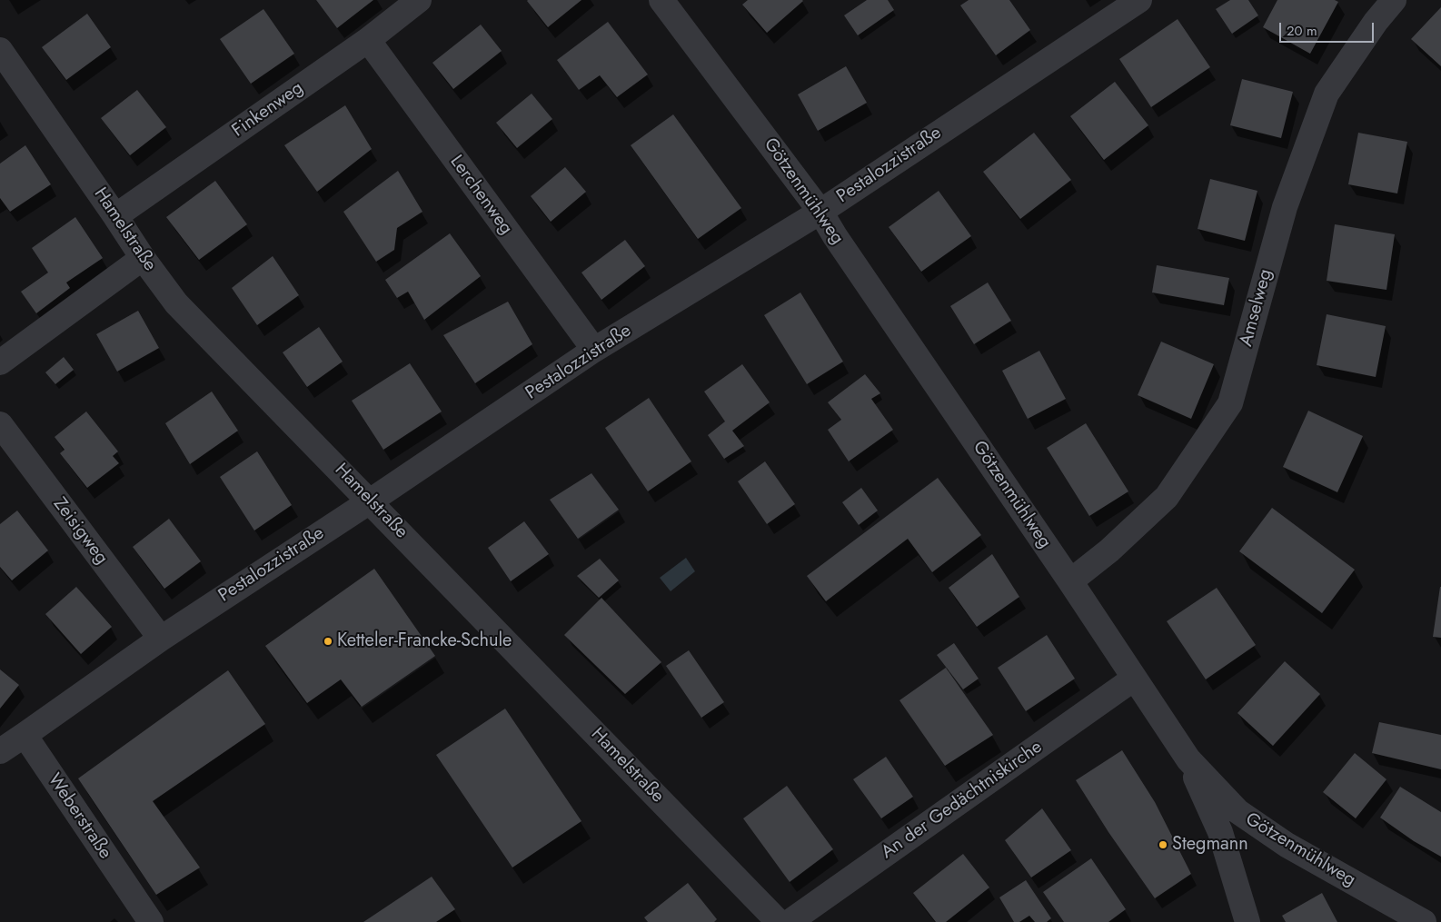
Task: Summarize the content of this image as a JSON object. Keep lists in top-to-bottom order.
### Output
{
  "streets": {
    "street": [
      "Finkenweg",
      "Pestalozzistraße",
      "Götzenmühlweg",
      "Lerchenweg",
      "Hamelstraße",
      "Amselweg",
      "Zeisigweg",
      "An der Gedächtniskirche",
      "Weberstraße"
    ]
  },
  "crossings": [
    ["Finkenweg", "Lerchenweg"],
    ["Finkenweg", "Hamelstraße"],
    ["Pestalozzistraße", "Götzenmühlweg"],
    ["Pestalozzistraße", "Lerchenweg"],
    ["Pestalozzistraße", "Hamelstraße"],
    ["Pestalozzistraße", "Zeisigweg"],
    ["Pestalozzistraße", "Weberstraße"],
    ["Götzenmühlweg", "Amselweg"],
    ["Götzenmühlweg", "An der Gedächtniskirche"]
  ],
  "places": ["Ketteler-Francke-Schule", "Stegmann"],
  "scale_bar": "20 m"
}
